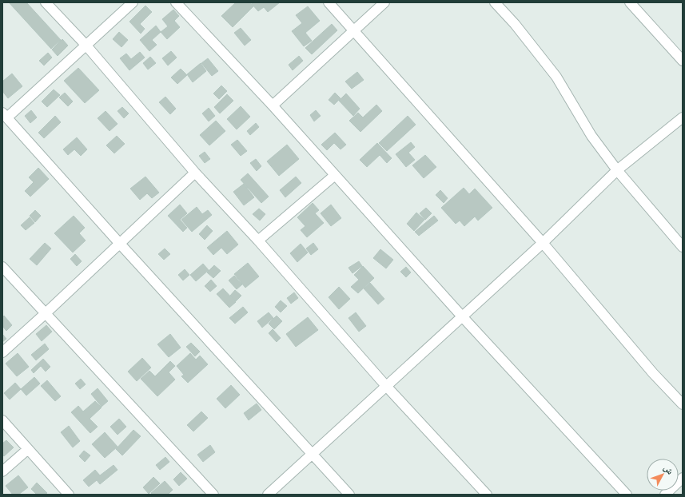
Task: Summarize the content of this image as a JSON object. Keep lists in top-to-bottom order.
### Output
{
  "north": "top right"
}
